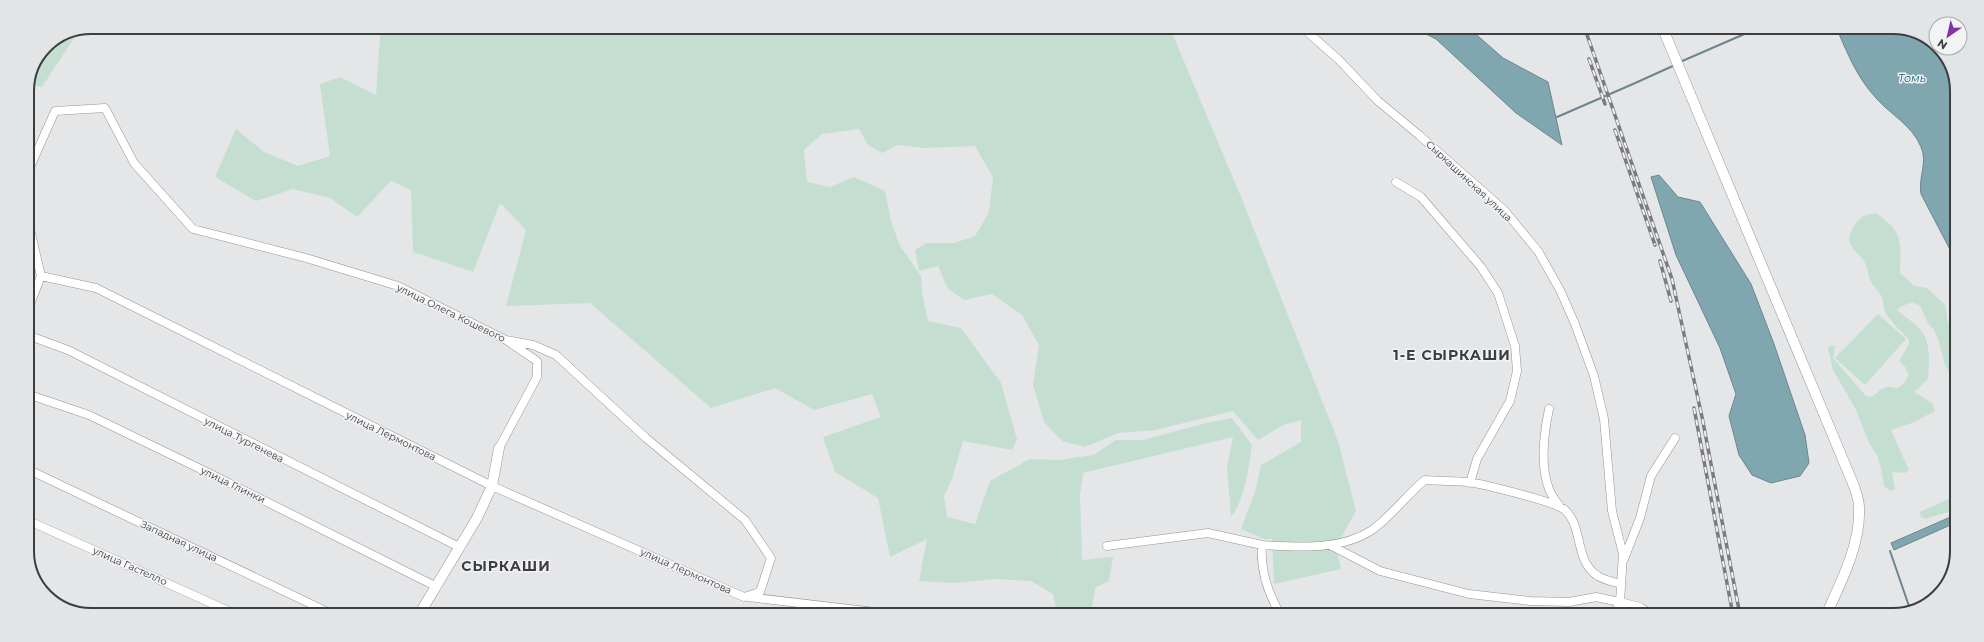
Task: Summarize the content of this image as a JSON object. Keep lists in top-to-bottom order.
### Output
{
  "streets": {
    "street": [
      "Сыркашинская улица",
      "улица Олега Кошевого",
      "улица Лермонтова",
      "улица Тургенева",
      "улица Глинки",
      "Западная улица",
      "улица Гастелло"
    ]
  },
  "crossings": [
    ["улица Олега Кошевого", "улица Лермонтова"]
  ],
  "districts": ["1-Е СЫРКАШИ", "СЫРКАШИ"],
  "water": ["Томь"],
  "north": "bottom left"
}
